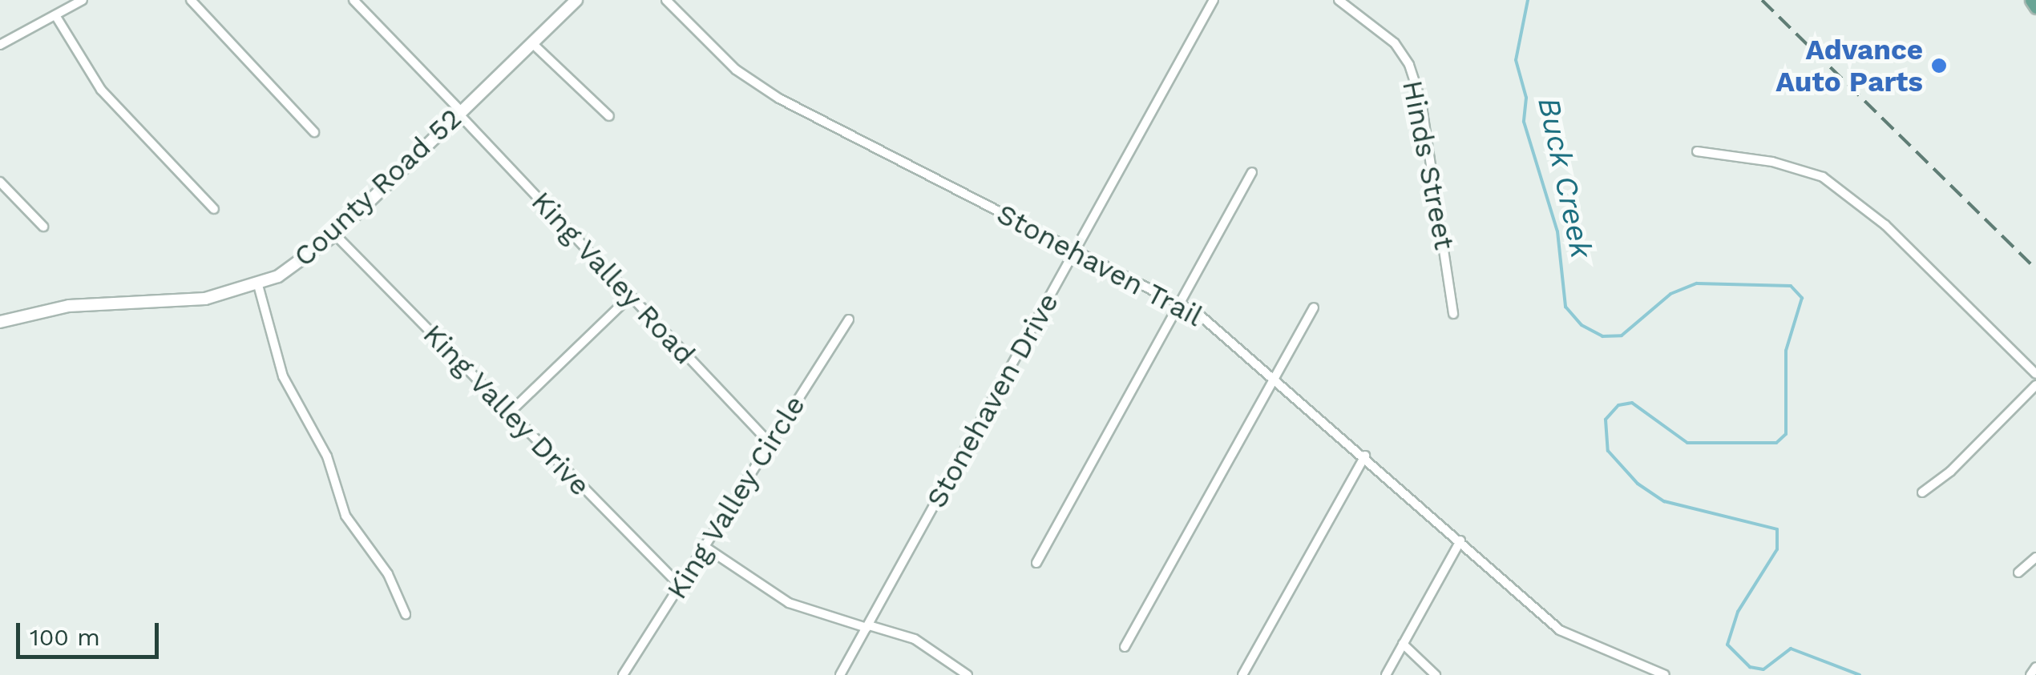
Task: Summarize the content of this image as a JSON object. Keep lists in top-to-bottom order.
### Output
{
  "streets": {
    "street": [
      "Hinds Street",
      "County Road 52",
      "Stonehaven Trail",
      "King Valley Road",
      "Stonehaven Drive",
      "King Valley Drive",
      "King Valley Circle"
    ]
  },
  "crossings": [
    ["County Road 52", "King Valley Road"],
    ["County Road 52", "King Valley Drive"],
    ["Stonehaven Trail", "Stonehaven Drive"],
    ["King Valley Road", "King Valley Circle"],
    ["King Valley Drive", "King Valley Circle"]
  ],
  "water": ["Buck Creek"],
  "places": ["Advance Auto Parts"],
  "scale_bar": "100 m"
}
